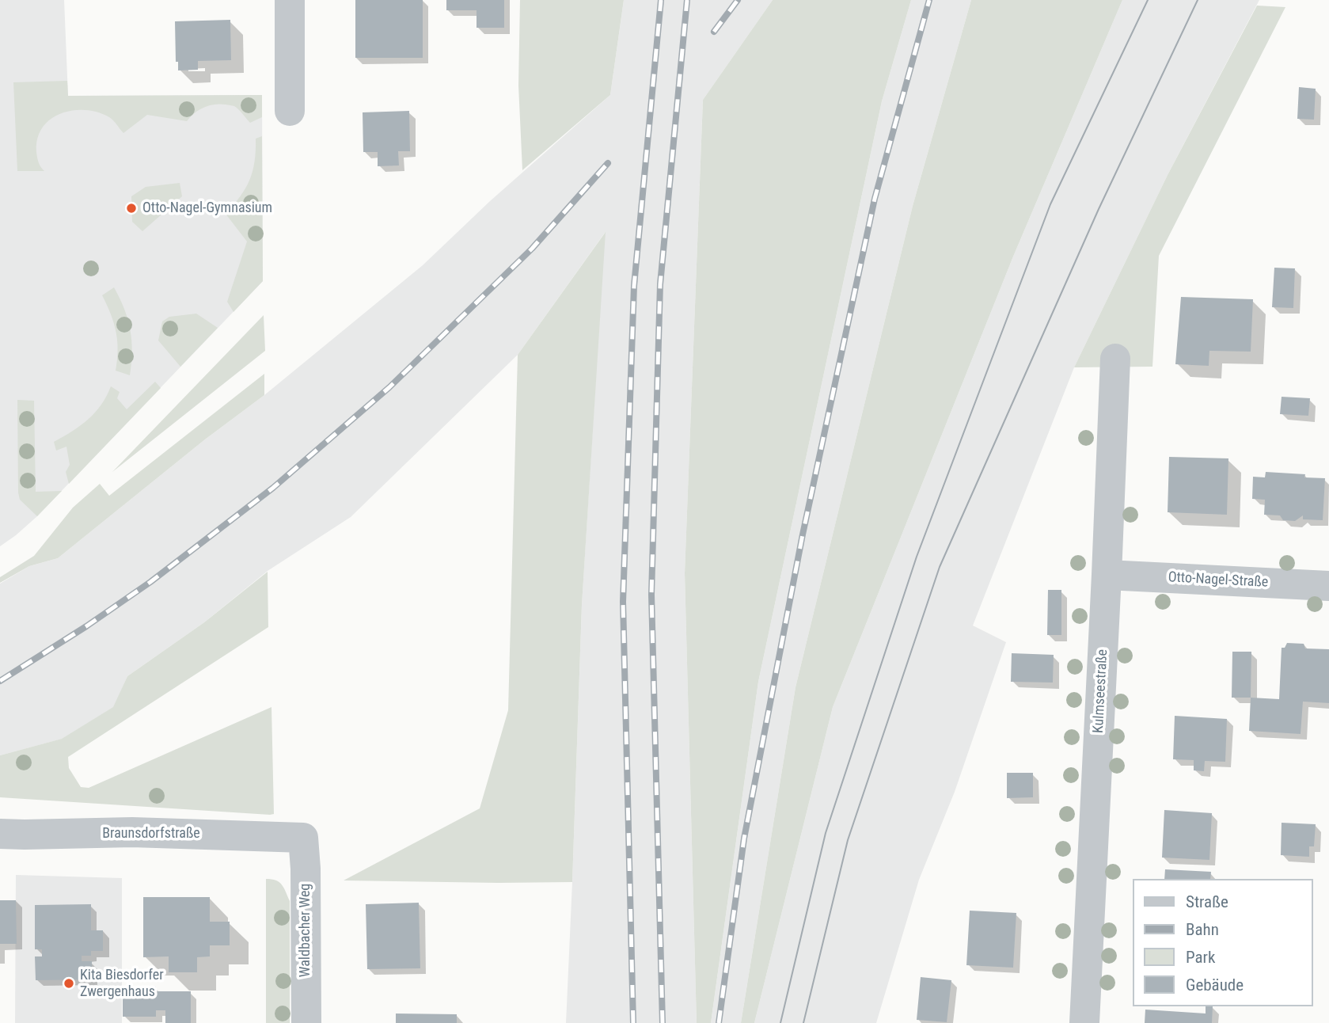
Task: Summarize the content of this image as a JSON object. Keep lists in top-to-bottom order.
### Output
{
  "streets": {
    "street": [
      "Otto-Nagel-Straße",
      "Kulmseestraße",
      "Braunsdorfstraße",
      "Waldbacher Weg"
    ]
  },
  "crossings": [
    ["Otto-Nagel-Straße", "Kulmseestraße"],
    ["Braunsdorfstraße", "Waldbacher Weg"]
  ],
  "places": ["Otto-Nagel-Gymnasium", "Kita Biesdorfer Zwergenhaus"],
  "legend": [
    "Straße",
    "Bahn",
    "Park",
    "Gebäude"
  ]
}
